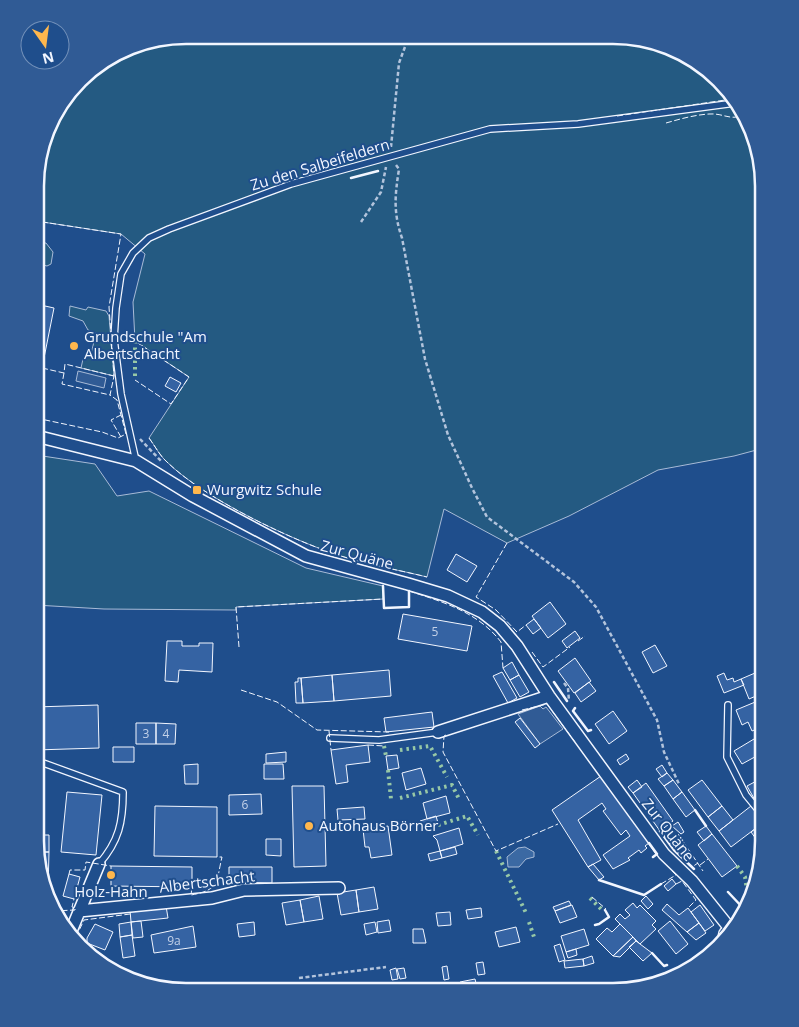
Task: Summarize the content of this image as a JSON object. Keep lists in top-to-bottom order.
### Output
{
  "streets": {
    "street": ["Zur Quäne", "Albertschacht"],
    "lane": ["Zu den Salbeifeldern"]
  },
  "crossings": [
    ["Zu den Salbeifeldern", "Zur Quäne"]
  ],
  "places": {
    "other": ["Grundschule \"Am Albertschacht", "Autohaus Börner", "Holz-Hahn"],
    "transit": ["Wurgwitz Schule"]
  },
  "house_numbers": [
    "5",
    "3",
    "4",
    "6",
    "9a"
  ],
  "north": "bottom"
}
